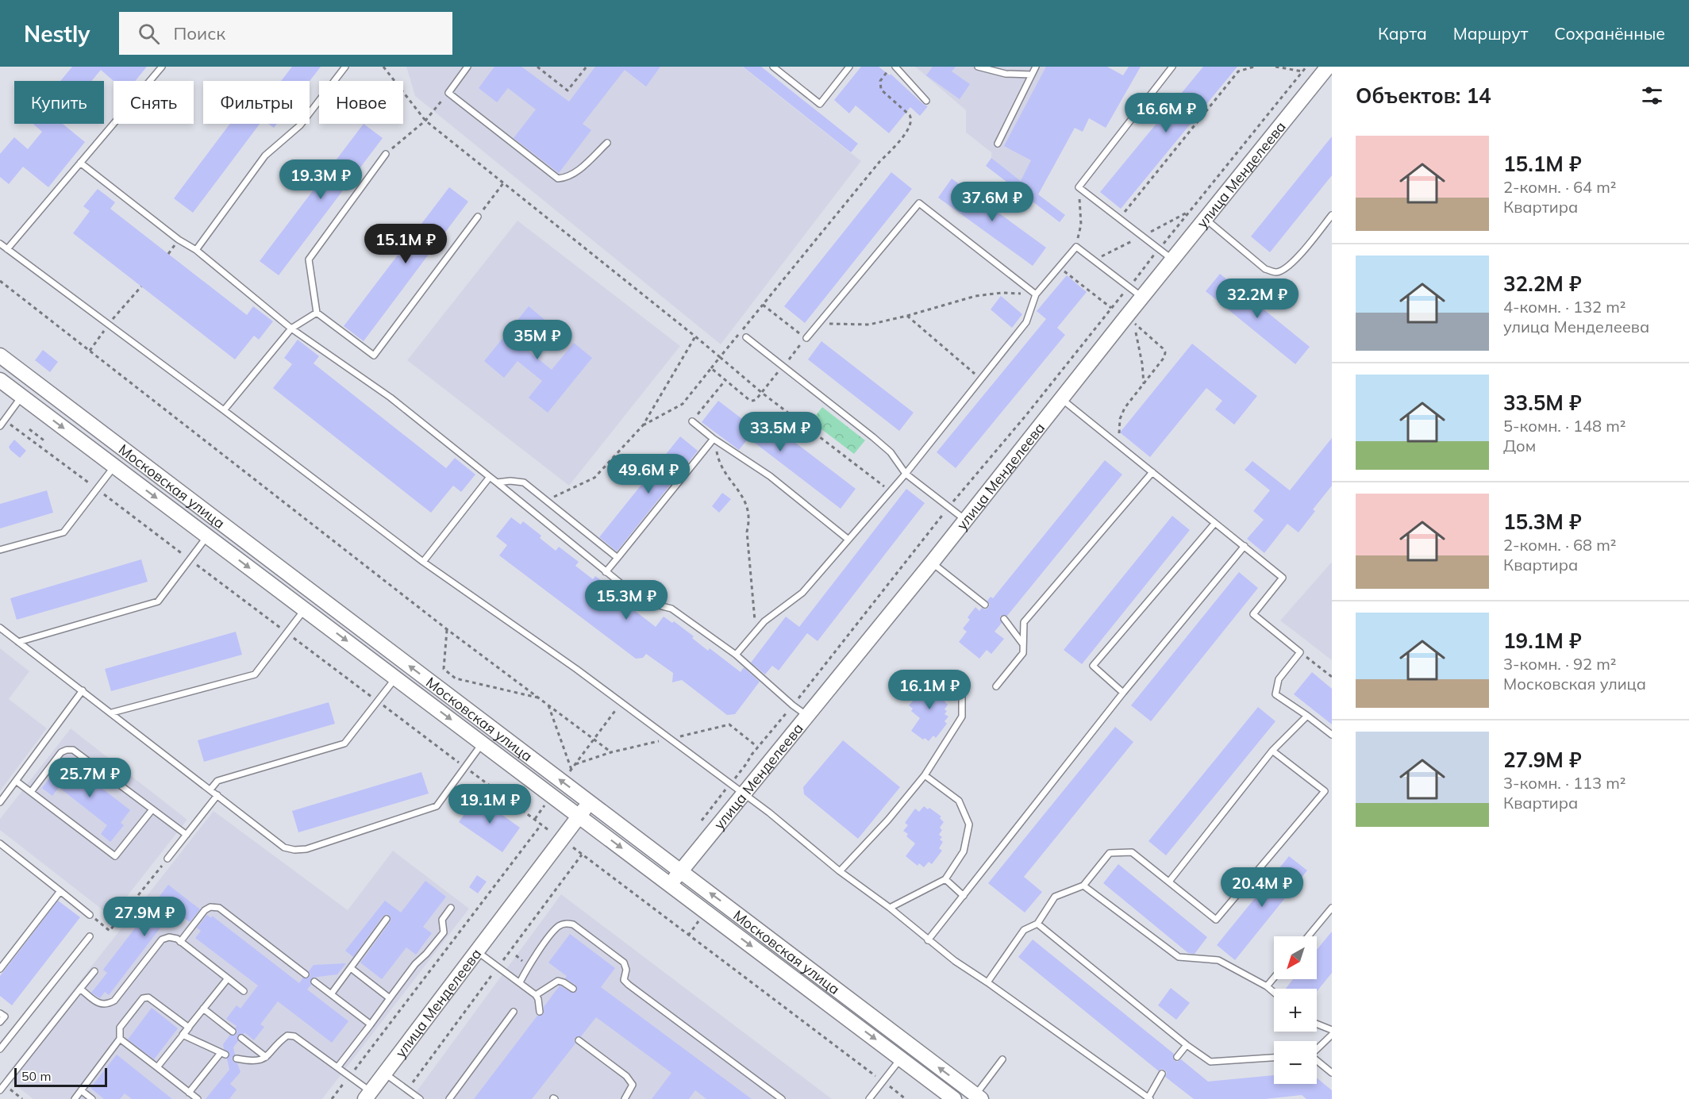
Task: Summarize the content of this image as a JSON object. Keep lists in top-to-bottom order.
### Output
{
  "streets": {
    "main road": ["улица Менделеева", "Московская улица"]
  },
  "crossings": [
    ["улица Менделеева", "Московская улица"]
  ],
  "scale_bar": "50 m",
  "north": "bottom left",
  "page": {
    "header": "Nestly",
    "search": "Поиск",
    "nav": ["Карта", "Маршрут", "Сохранённые"],
    "heading": "Объектов: 14",
    "chip": [
      "Купить",
      "Снять",
      "Фильтры",
      "Новое"
    ],
    "price": [
      "16.6M ₽",
      "19.3M ₽",
      "37.6M ₽",
      "15.1M ₽",
      "32.2M ₽",
      "35M ₽",
      "33.5M ₽",
      "49.6M ₽",
      "15.3M ₽",
      "16.1M ₽",
      "25.7M ₽",
      "19.1M ₽",
      "20.4M ₽",
      "27.9M ₽"
    ],
    "list": [
      {
        "name": "15.1M ₽",
        "note": "2-комн. · 64 m² · Квартира"
      },
      {
        "name": "32.2M ₽",
        "note": "4-комн. · 132 m² · улица Менделеева"
      },
      {
        "name": "33.5M ₽",
        "note": "5-комн. · 148 m² · Дом"
      },
      {
        "name": "15.3M ₽",
        "note": "2-комн. · 68 m² · Квартира"
      },
      {
        "name": "19.1M ₽",
        "note": "3-комн. · 92 m² · Московская улица"
      },
      {
        "name": "27.9M ₽",
        "note": "3-комн. · 113 m² · Квартира"
      }
    ],
    "map_buttons": ["+", "−"],
    "scale": "50 m"
  }
}
